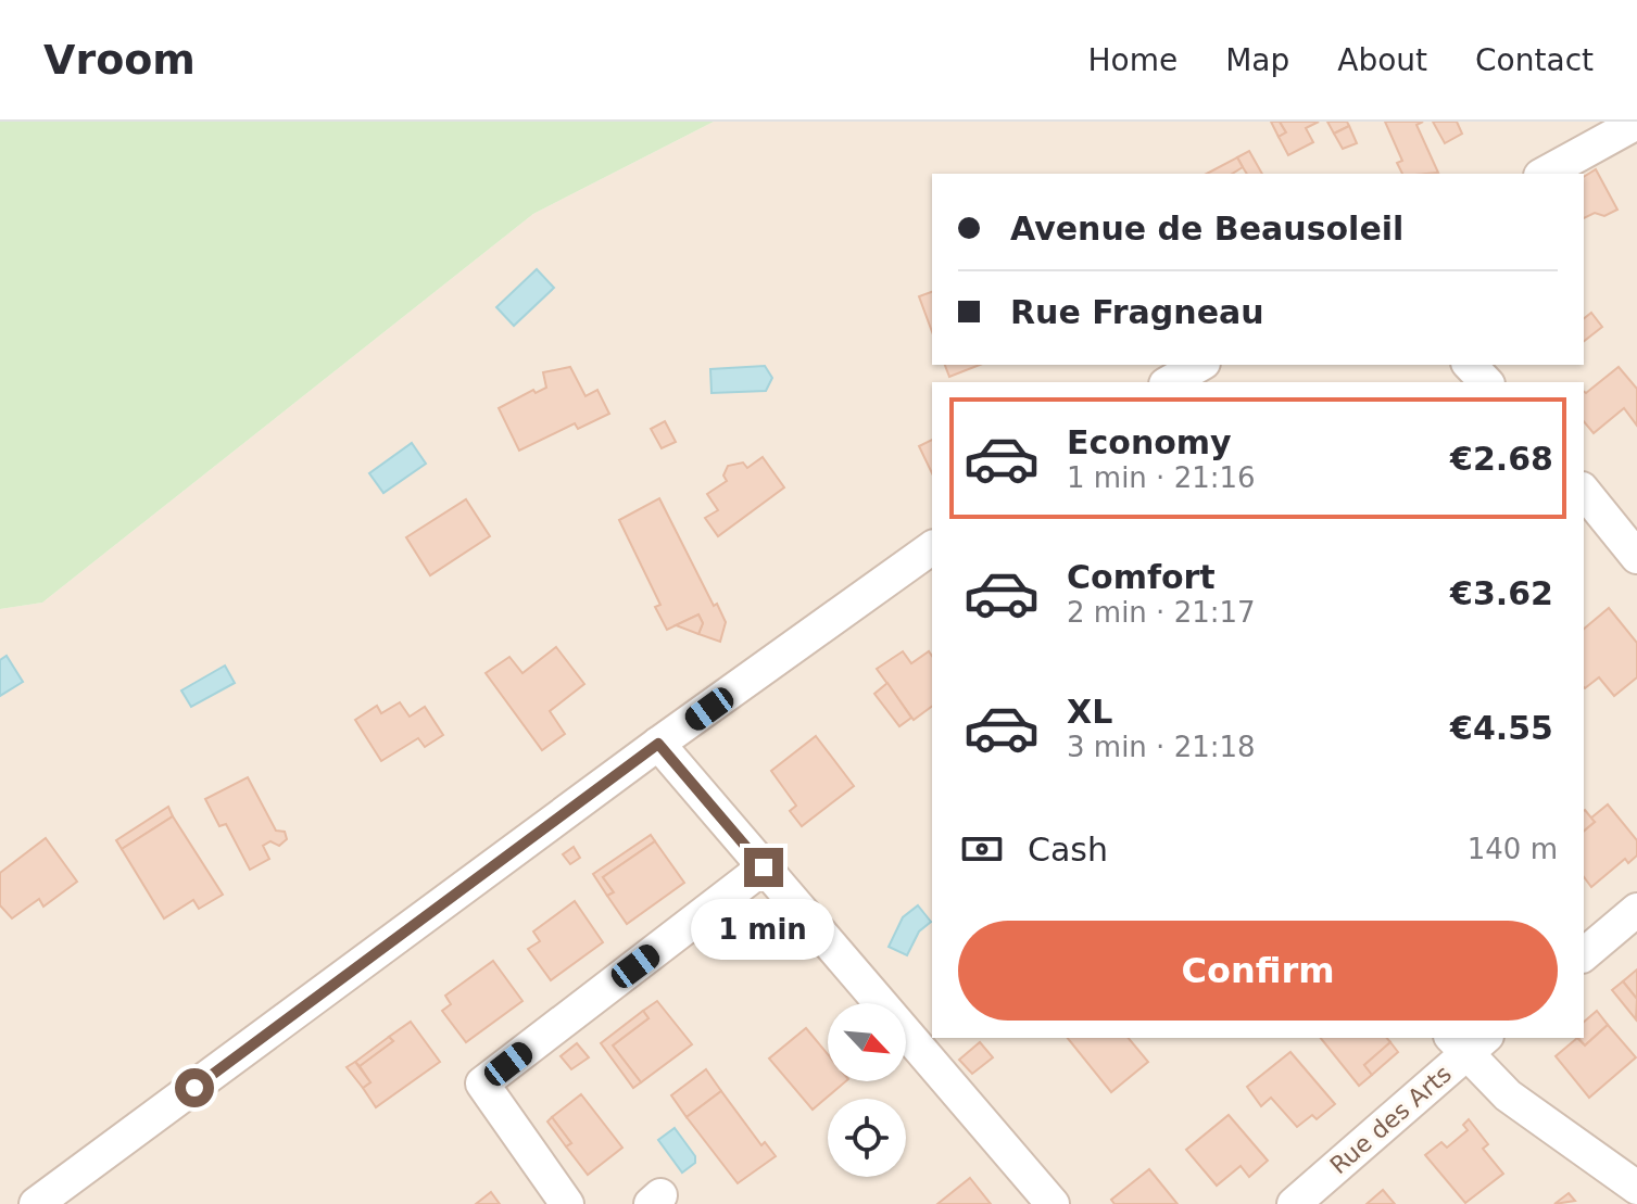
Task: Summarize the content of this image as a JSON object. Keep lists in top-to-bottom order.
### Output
{
  "streets": {
    "street": ["Rue des Arts"]
  },
  "north": "bottom right",
  "page": {
    "header": "Vroom",
    "nav": [
      "Home",
      "Map",
      "About",
      "Contact"
    ],
    "banner": ["Avenue de Beausoleil", "Rue Fragneau"],
    "list": [
      {
        "name": "Economy",
        "note": "1 min · 21:16",
        "value": "€2.68"
      },
      {
        "name": "Comfort",
        "note": "2 min · 21:17",
        "value": "€3.62"
      },
      {
        "name": "XL",
        "note": "3 min · 21:18",
        "value": "€4.55"
      }
    ],
    "pay": ["Cash", "140 m"],
    "bubble": "1 min",
    "buttons": "Confirm"
  }
}
